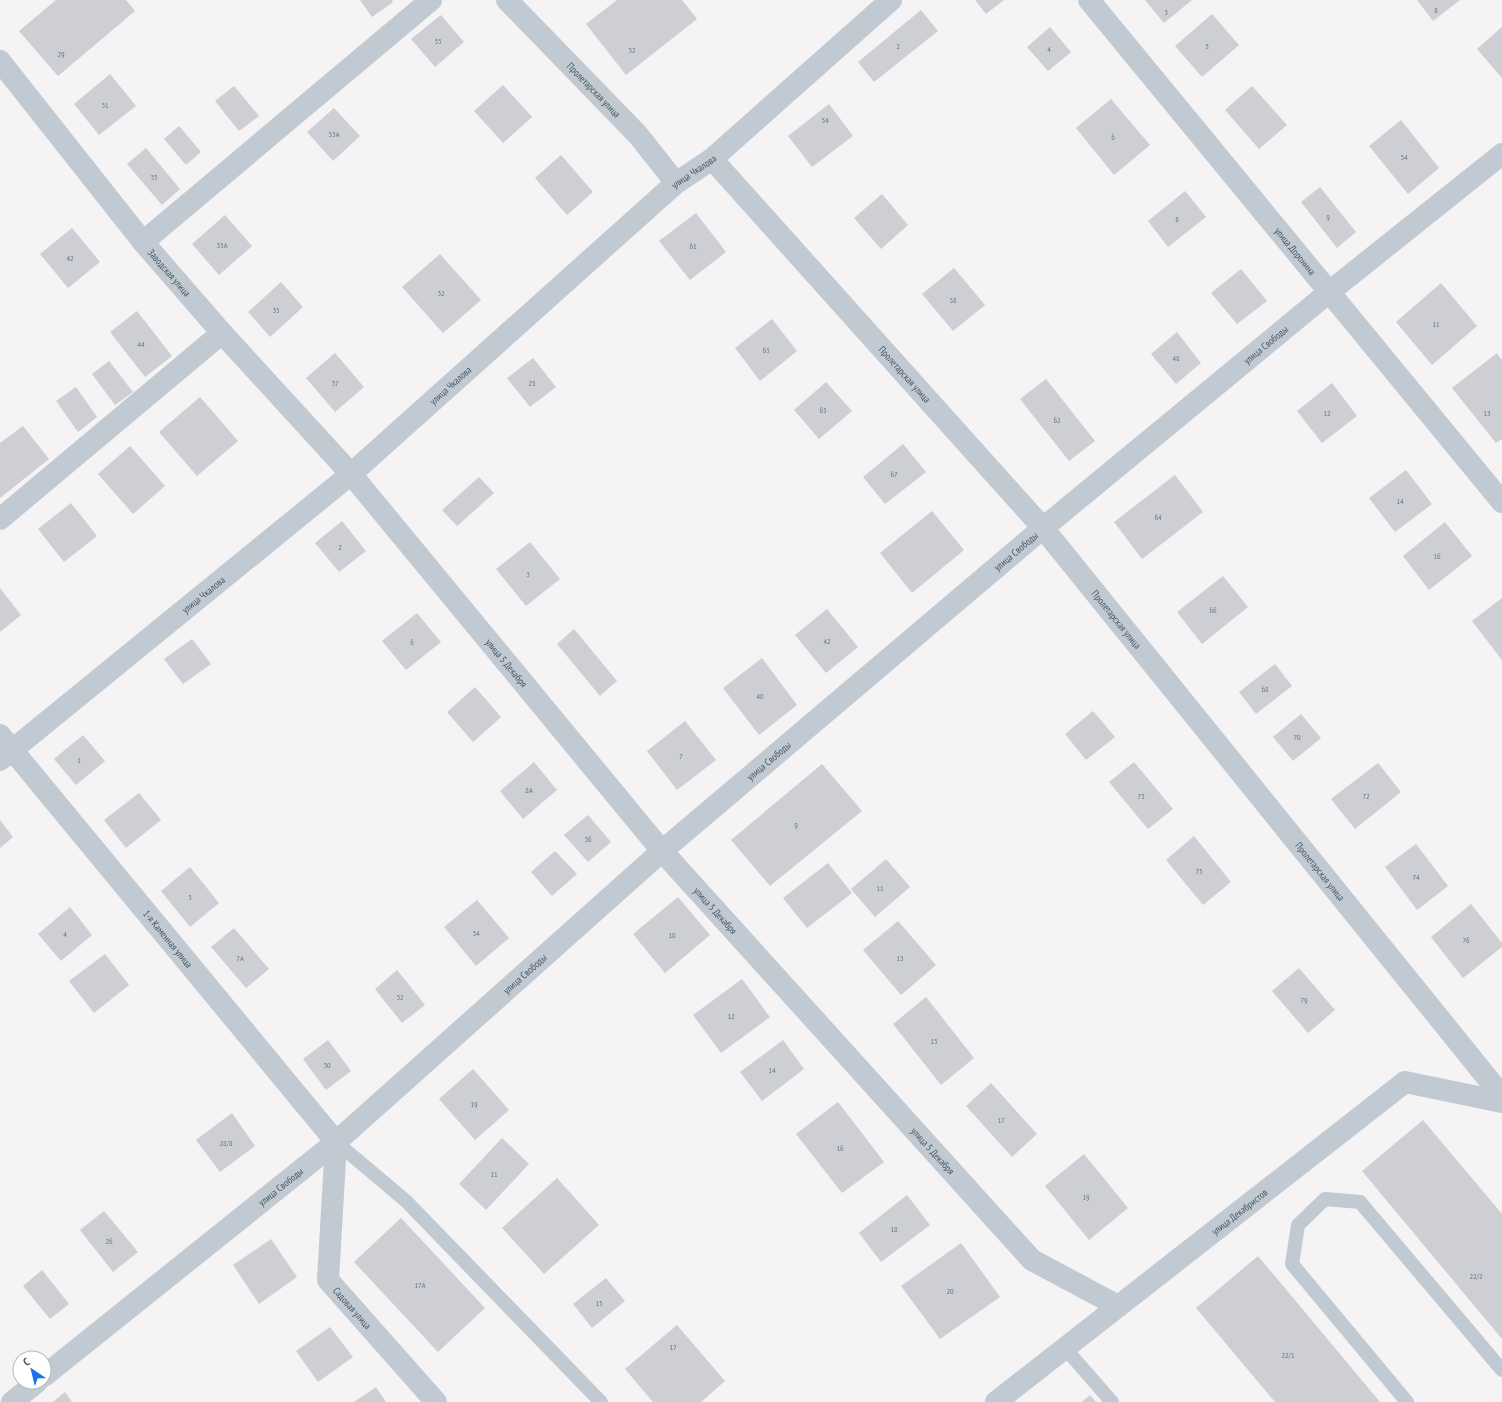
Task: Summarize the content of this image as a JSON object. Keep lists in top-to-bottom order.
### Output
{
  "streets": {
    "street": [
      "Пролетарская улица",
      "улица Чкалова",
      "улица Доронина",
      "Заводская улица",
      "улица Свободы",
      "улица 5 Декабря",
      "1-я Каменная улица",
      "улица Декабристов",
      "Садовая улица"
    ]
  },
  "crossings": [
    ["Пролетарская улица", "улица Чкалова"],
    ["Пролетарская улица", "улица Свободы"],
    ["улица Чкалова", "Заводская улица"],
    ["улица Чкалова", "улица 5 Декабря"],
    ["улица Чкалова", "1-я Каменная улица"],
    ["улица Доронина", "улица Свободы"],
    ["Заводская улица", "улица 5 Декабря"],
    ["улица Свободы", "улица 5 Декабря"],
    ["улица Свободы", "1-я Каменная улица"],
    ["улица Свободы", "Садовая улица"],
    ["улица 5 Декабря", "улица Декабристов"],
    ["1-я Каменная улица", "Садовая улица"]
  ],
  "house_numbers": [
    "8",
    "3",
    "55",
    "2",
    "5",
    "4",
    "52",
    "29",
    "31",
    "54",
    "53А",
    "6",
    "54",
    "33",
    "9",
    "8",
    "33А",
    "61",
    "42",
    "32",
    "58",
    "35",
    "11",
    "44",
    "63",
    "48",
    "37",
    "25",
    "65",
    "12",
    "13",
    "62",
    "67",
    "14",
    "64",
    "2",
    "16",
    "3",
    "66",
    "42",
    "6",
    "68",
    "40",
    "70",
    "7",
    "1",
    "8А",
    "73",
    "72",
    "9",
    "36",
    "75",
    "74",
    "11",
    "5",
    "34",
    "4",
    "10",
    "76",
    "7А",
    "13",
    "32",
    "79",
    "12",
    "15",
    "30",
    "14",
    "19",
    "17",
    "28/8",
    "16",
    "11",
    "19",
    "18",
    "26",
    "22/2",
    "17А",
    "20",
    "15",
    "17",
    "22/1"
  ],
  "north": "top left"
}
